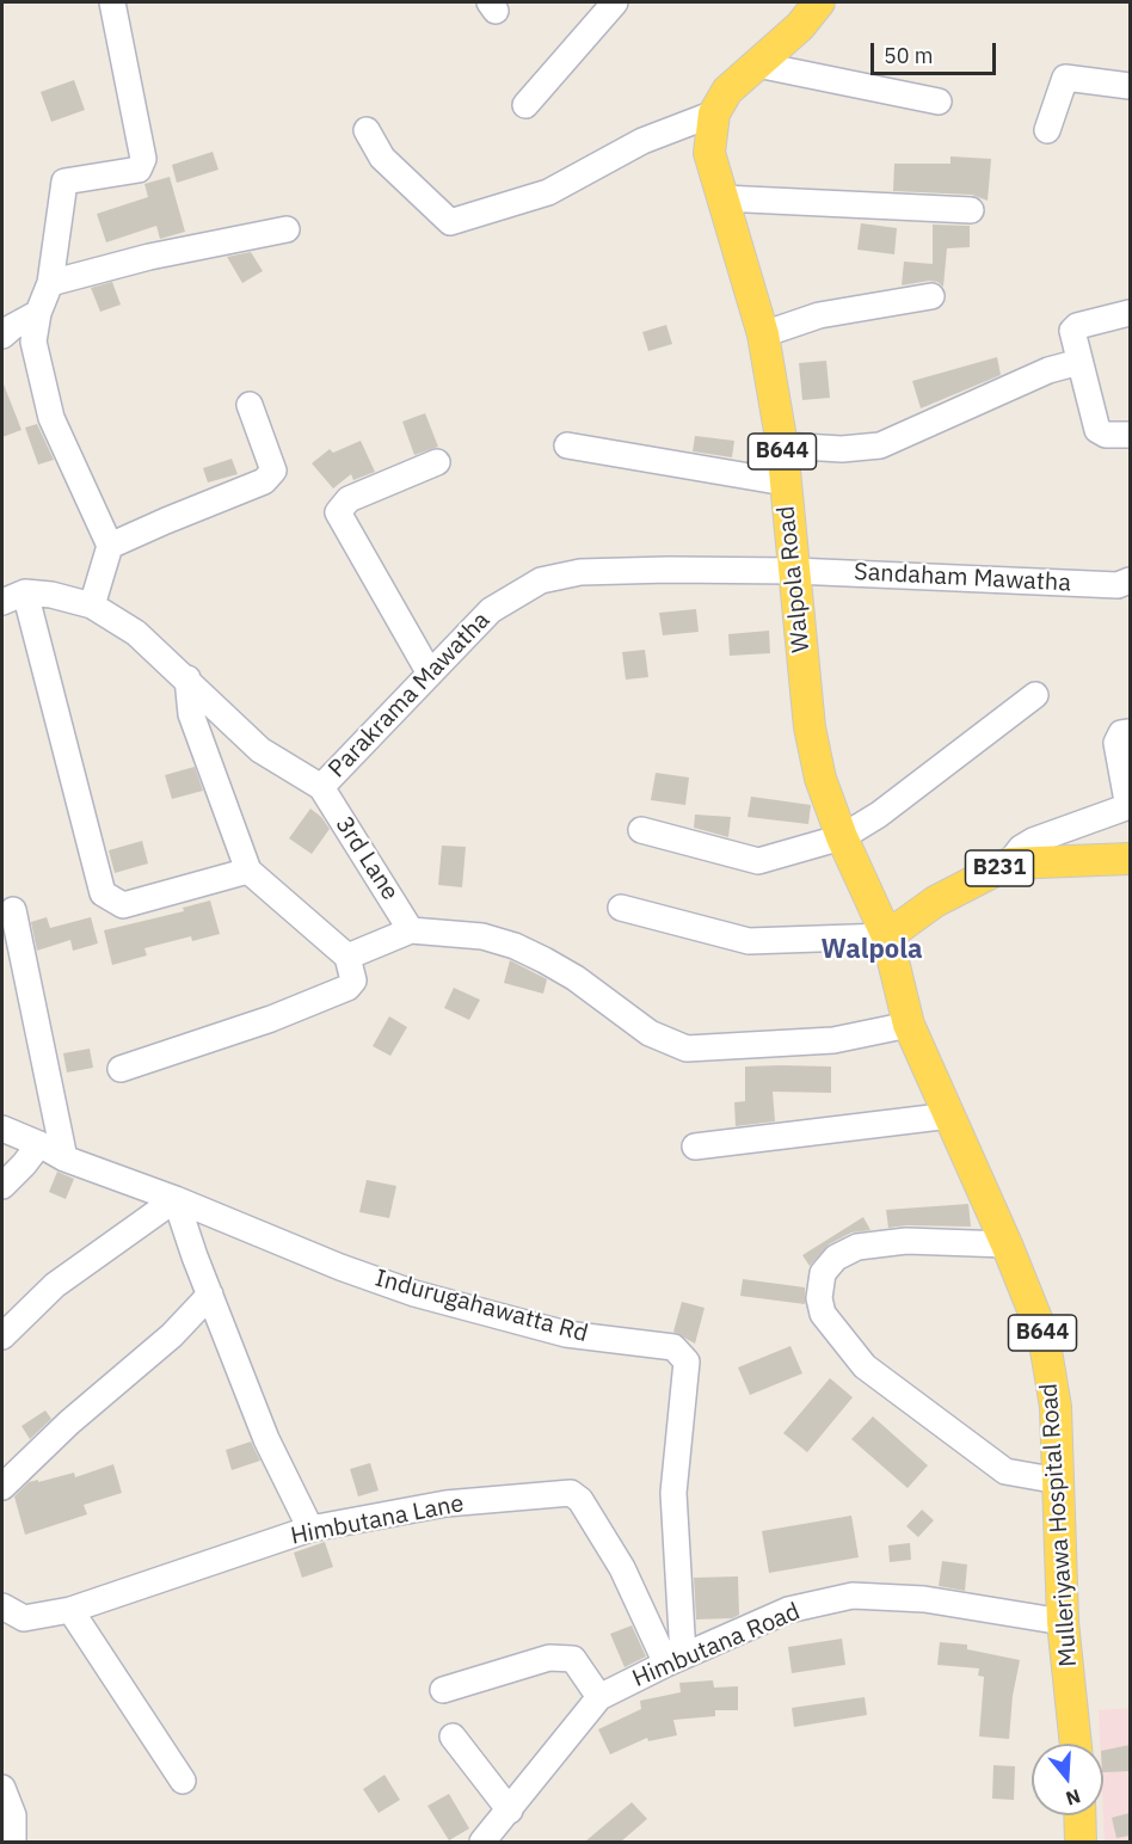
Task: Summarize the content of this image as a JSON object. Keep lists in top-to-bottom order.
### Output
{
  "streets": {
    "main road": [
      "B644",
      "Walpola Road",
      "B231",
      "Mulleriyawa Hospital Road"
    ],
    "street": [
      "Sandaham Mawatha",
      "Parakrama Mawatha",
      "3rd Lane",
      "Indurugahawatta Rd",
      "Himbutana Lane",
      "Himbutana Road"
    ]
  },
  "crossings": [
    ["Sandaham Mawatha", "Walpola Road"],
    ["Sandaham Mawatha", "Parakrama Mawatha"],
    ["Walpola Road", "Parakrama Mawatha"],
    ["Walpola Road", "B231"],
    ["Walpola Road", "Mulleriyawa Hospital Road"],
    ["Parakrama Mawatha", "3rd Lane"],
    ["B231", "Mulleriyawa Hospital Road"],
    ["Indurugahawatta Rd", "Himbutana Lane"],
    ["Indurugahawatta Rd", "Himbutana Road"],
    ["Himbutana Lane", "Himbutana Road"],
    ["Mulleriyawa Hospital Road", "Himbutana Road"]
  ],
  "districts": ["Walpola"],
  "scale_bar": "50 m",
  "north": "bottom"
}
